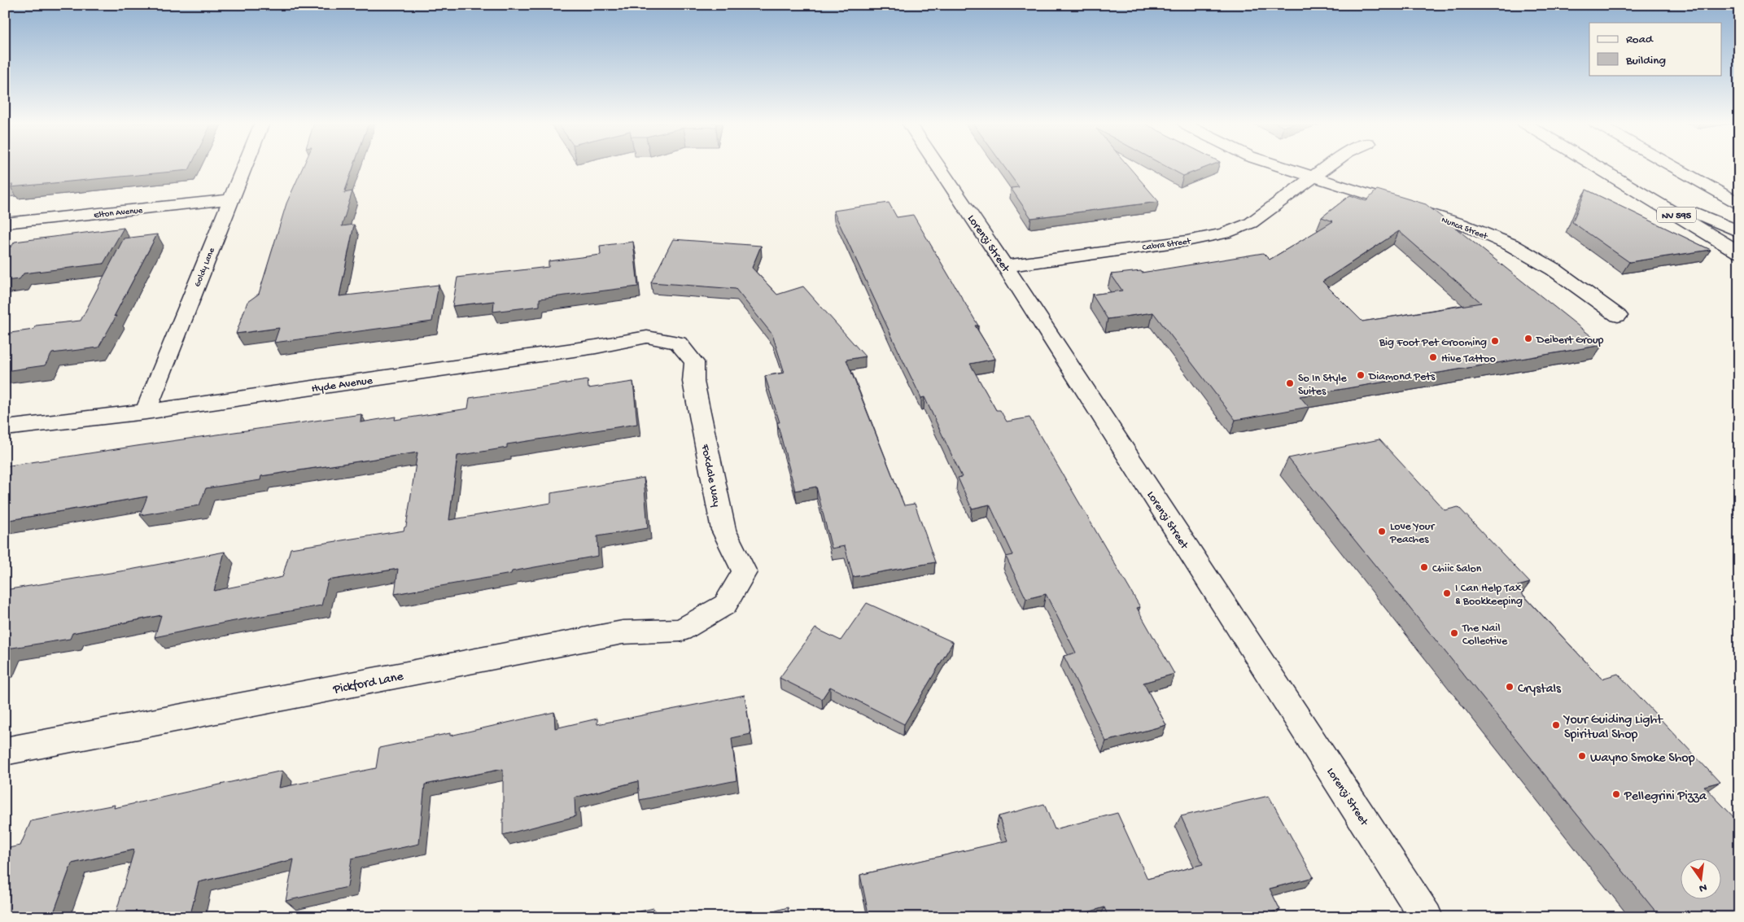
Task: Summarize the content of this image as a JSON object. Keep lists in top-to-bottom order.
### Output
{
  "streets": {
    "street": [
      "Elton Avenue",
      "NV 595",
      "Nunca Street",
      "Lorenzi Street",
      "Cabra Street",
      "Goldy Lane",
      "Hyde Avenue",
      "Foxdale Way",
      "Pickford Lane"
    ]
  },
  "crossings": [
    ["Elton Avenue", "Goldy Lane"],
    ["Nunca Street", "Cabra Street"],
    ["Lorenzi Street", "Cabra Street"],
    ["Goldy Lane", "Hyde Avenue"],
    ["Hyde Avenue", "Foxdale Way"],
    ["Foxdale Way", "Pickford Lane"]
  ],
  "places": [
    "Deibert Group",
    "Big Foot Pet Grooming",
    "Hive Tattoo",
    "Diamond Pets",
    "So In Style Suites",
    "Love Your Peaches",
    "Chiic Salon",
    "I Can Help Tax & Bookkeeping",
    "The Nail Collective",
    "Crystals",
    "Your Guiding Light Spiritual Shop",
    "Wayno Smoke Shop",
    "Pellegrini Pizza"
  ],
  "legend": ["Road", "Building"],
  "north": "bottom"
}
